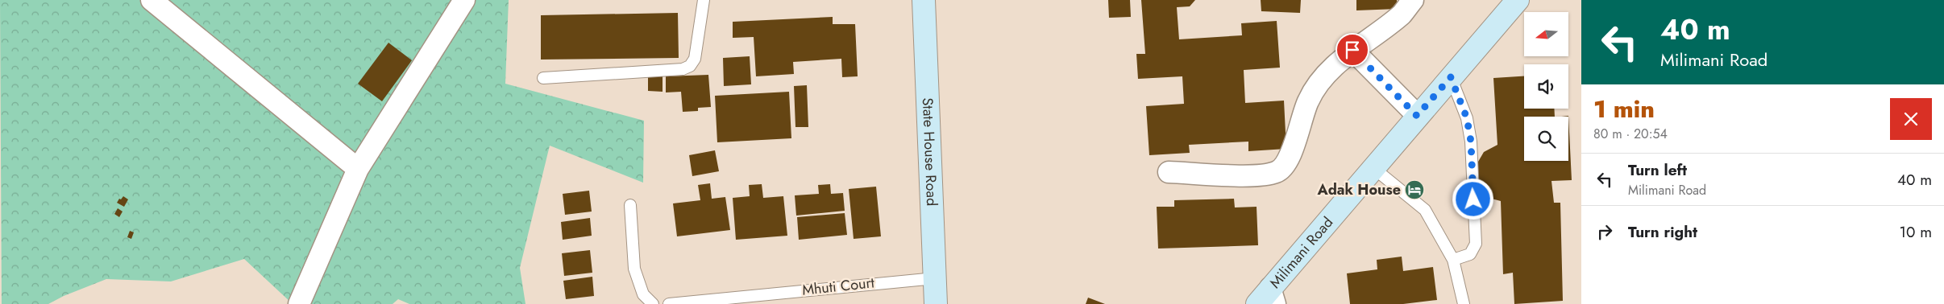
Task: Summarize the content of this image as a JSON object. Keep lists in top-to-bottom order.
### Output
{
  "streets": {
    "street": ["State House Road", "Milimani Road"],
    "lane": ["Mhuti Court"]
  },
  "crossings": [
    ["State House Road", "Mhuti Court"]
  ],
  "places": {
    "hotel": ["Adak House"]
  },
  "north": "left",
  "page": {
    "turn": ["40 m", "Milimani Road"],
    "heading": ["1 min", "80 m · 20:54"],
    "list": [
      {
        "name": "Turn left",
        "note": "Milimani Road",
        "value": "40 m"
      },
      {
        "name": "Turn right",
        "value": "10 m"
      }
    ]
  }
}
